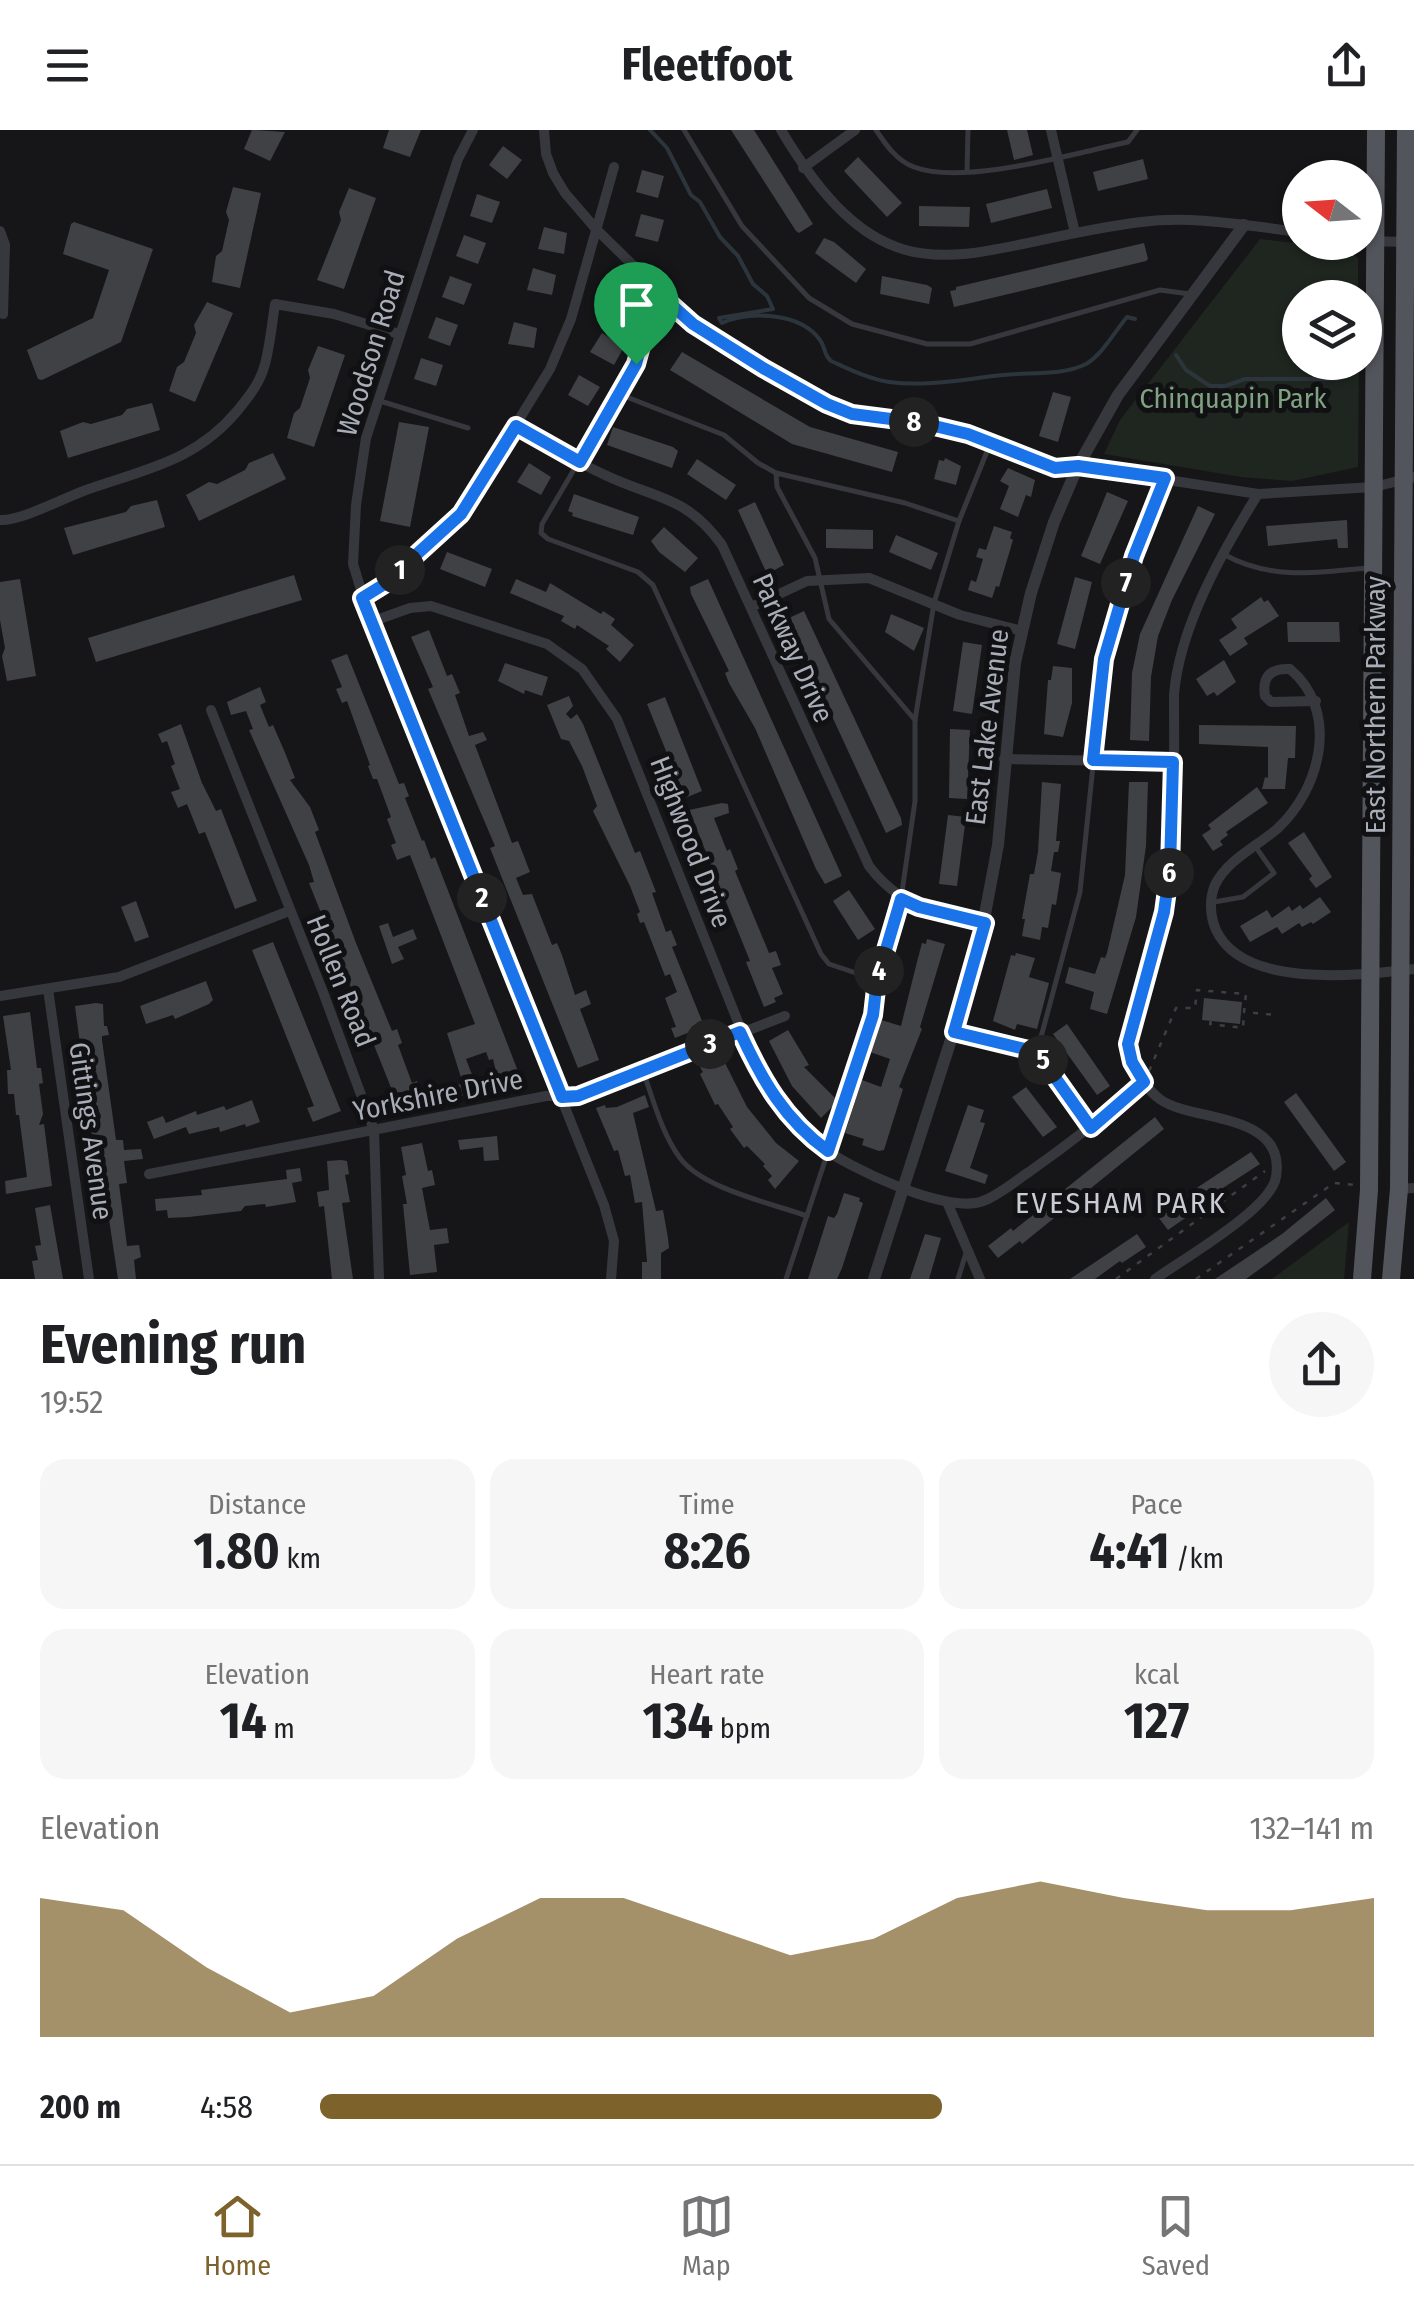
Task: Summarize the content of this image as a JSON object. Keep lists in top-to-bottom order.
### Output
{
  "streets": {
    "main road": ["East Northern Parkway"],
    "street": [
      "Woodson Road",
      "Parkway Drive",
      "East Lake Avenue",
      "Highwood Drive",
      "Hollen Road",
      "Yorkshire Drive",
      "Gittings Avenue"
    ]
  },
  "crossings": [
    ["Woodson Road", "Highwood Drive"],
    ["Woodson Road", "Yorkshire Drive"],
    ["East Lake Avenue", "Highwood Drive"],
    ["Highwood Drive", "Yorkshire Drive"],
    ["Hollen Road", "Yorkshire Drive"]
  ],
  "districts": ["EVESHAM PARK"],
  "parks": ["Chinquapin Park"],
  "north": "left",
  "page": {
    "header": "Fleetfoot",
    "pins": [
      "8",
      "1",
      "7",
      "6",
      "2",
      "4",
      "3",
      "5"
    ],
    "heading": ["Evening run", "19:52"],
    "stats": [
      ["Distance", "1.80 km"],
      ["Time", "8:26"],
      ["Pace", "4:41 /km"],
      ["Elevation", "14 m"],
      ["Heart rate", "134 bpm"],
      ["kcal", "127"]
    ],
    "chart": ["Elevation", "132–141 m"],
    "list": [
      {
        "name": "200 m",
        "note": "4:58"
      }
    ],
    "tabs": ["Home", "Map", "Saved"]
  }
}
